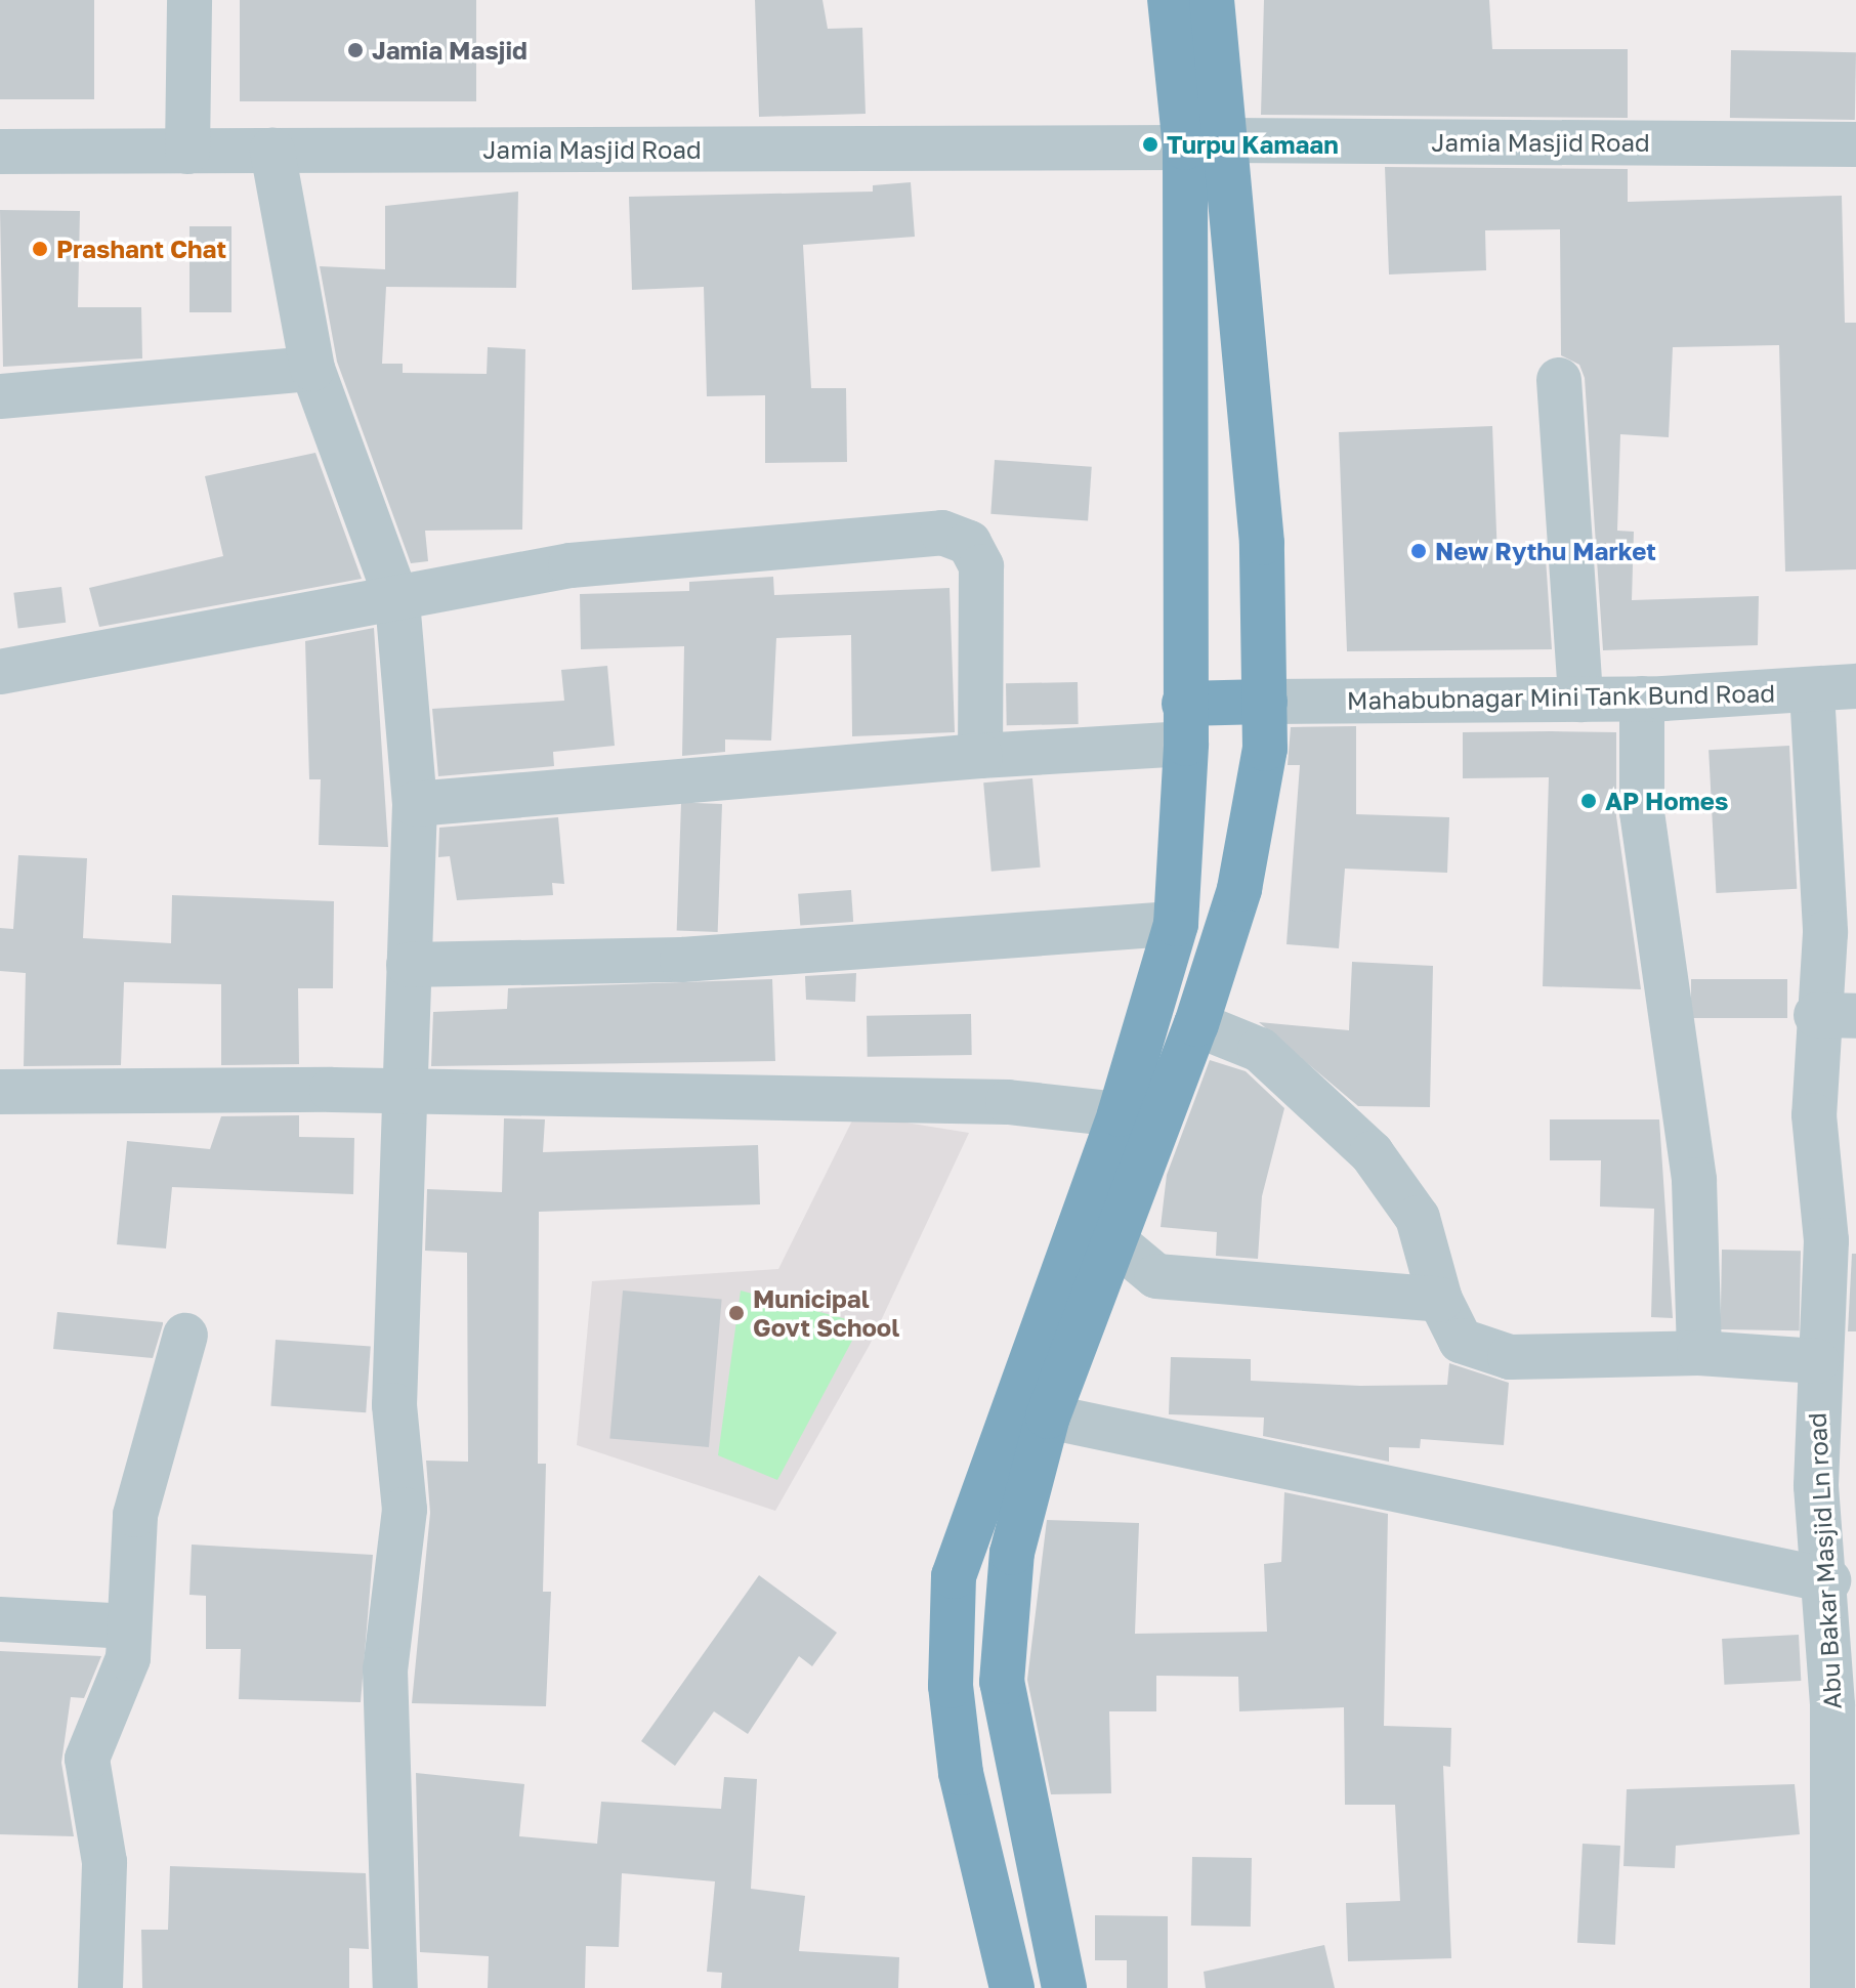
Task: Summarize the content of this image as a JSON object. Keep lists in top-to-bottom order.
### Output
{
  "streets": {
    "street": ["Jamia Masjid Road", "Mahabubnagar Mini Tank Bund Road", "Abu Bakar Masjid Ln road"]
  },
  "crossings": [
    ["Mahabubnagar Mini Tank Bund Road", "Abu Bakar Masjid Ln road"]
  ],
  "places": [
    "Jamia Masjid",
    "Turpu Kamaan",
    "Prashant Chat",
    "New Rythu Market",
    "AP Homes",
    "Municipal Govt School"
  ]
}
